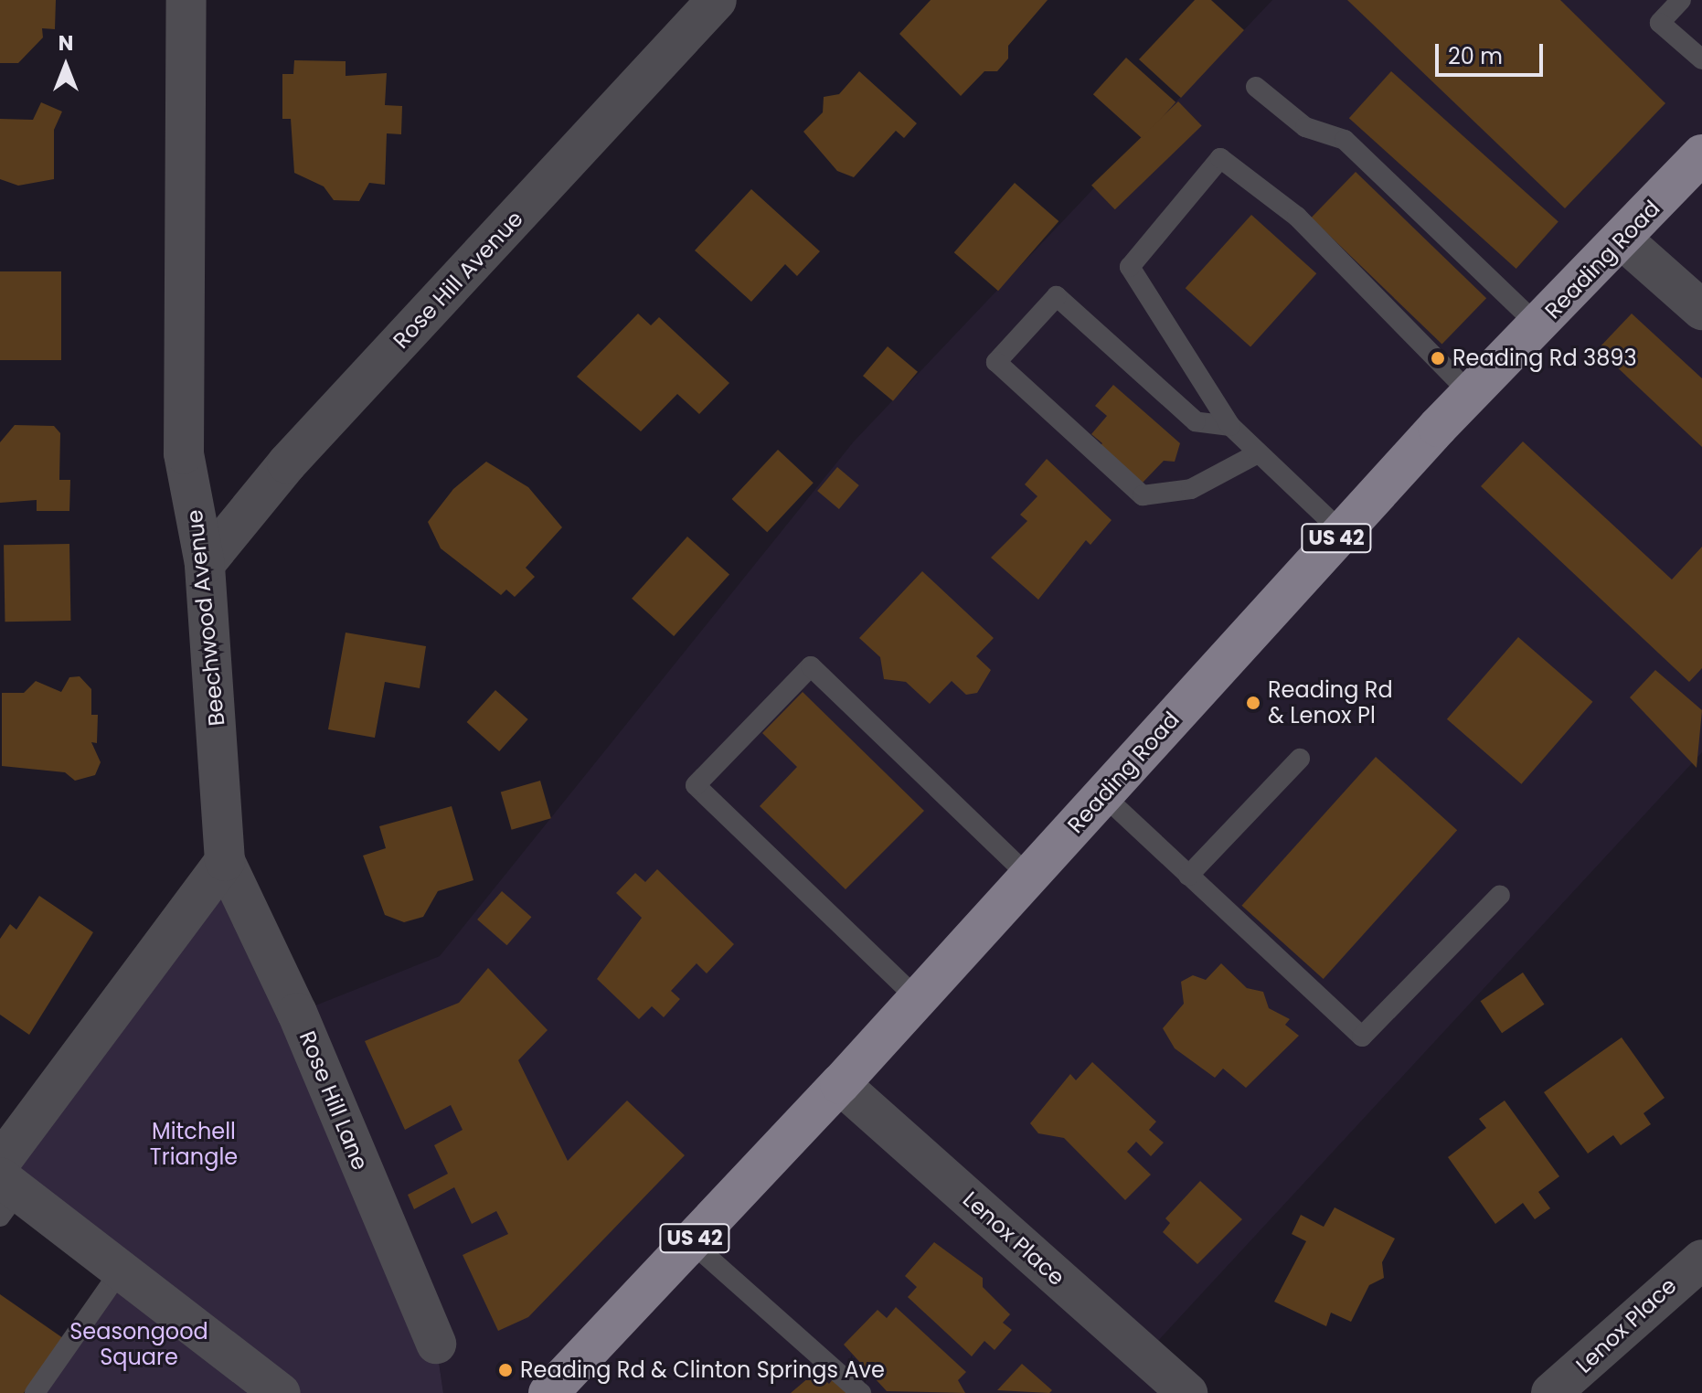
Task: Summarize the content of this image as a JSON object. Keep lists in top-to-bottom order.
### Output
{
  "streets": {
    "main road": ["Reading Road", "US 42"],
    "street": [
      "Rose Hill Avenue",
      "Beechwood Avenue",
      "Rose Hill Lane",
      "Lenox Place"
    ]
  },
  "crossings": [
    ["Reading Road", "Lenox Place"],
    ["Rose Hill Avenue", "Beechwood Avenue"],
    ["Beechwood Avenue", "Rose Hill Lane"]
  ],
  "parks": ["Mitchell Triangle", "Seasongood Square"],
  "places": ["Reading Rd 3893", "Reading Rd & Lenox Pl", "Reading Rd & Clinton Springs Ave"],
  "scale_bar": "20 m",
  "north": "top"
}
